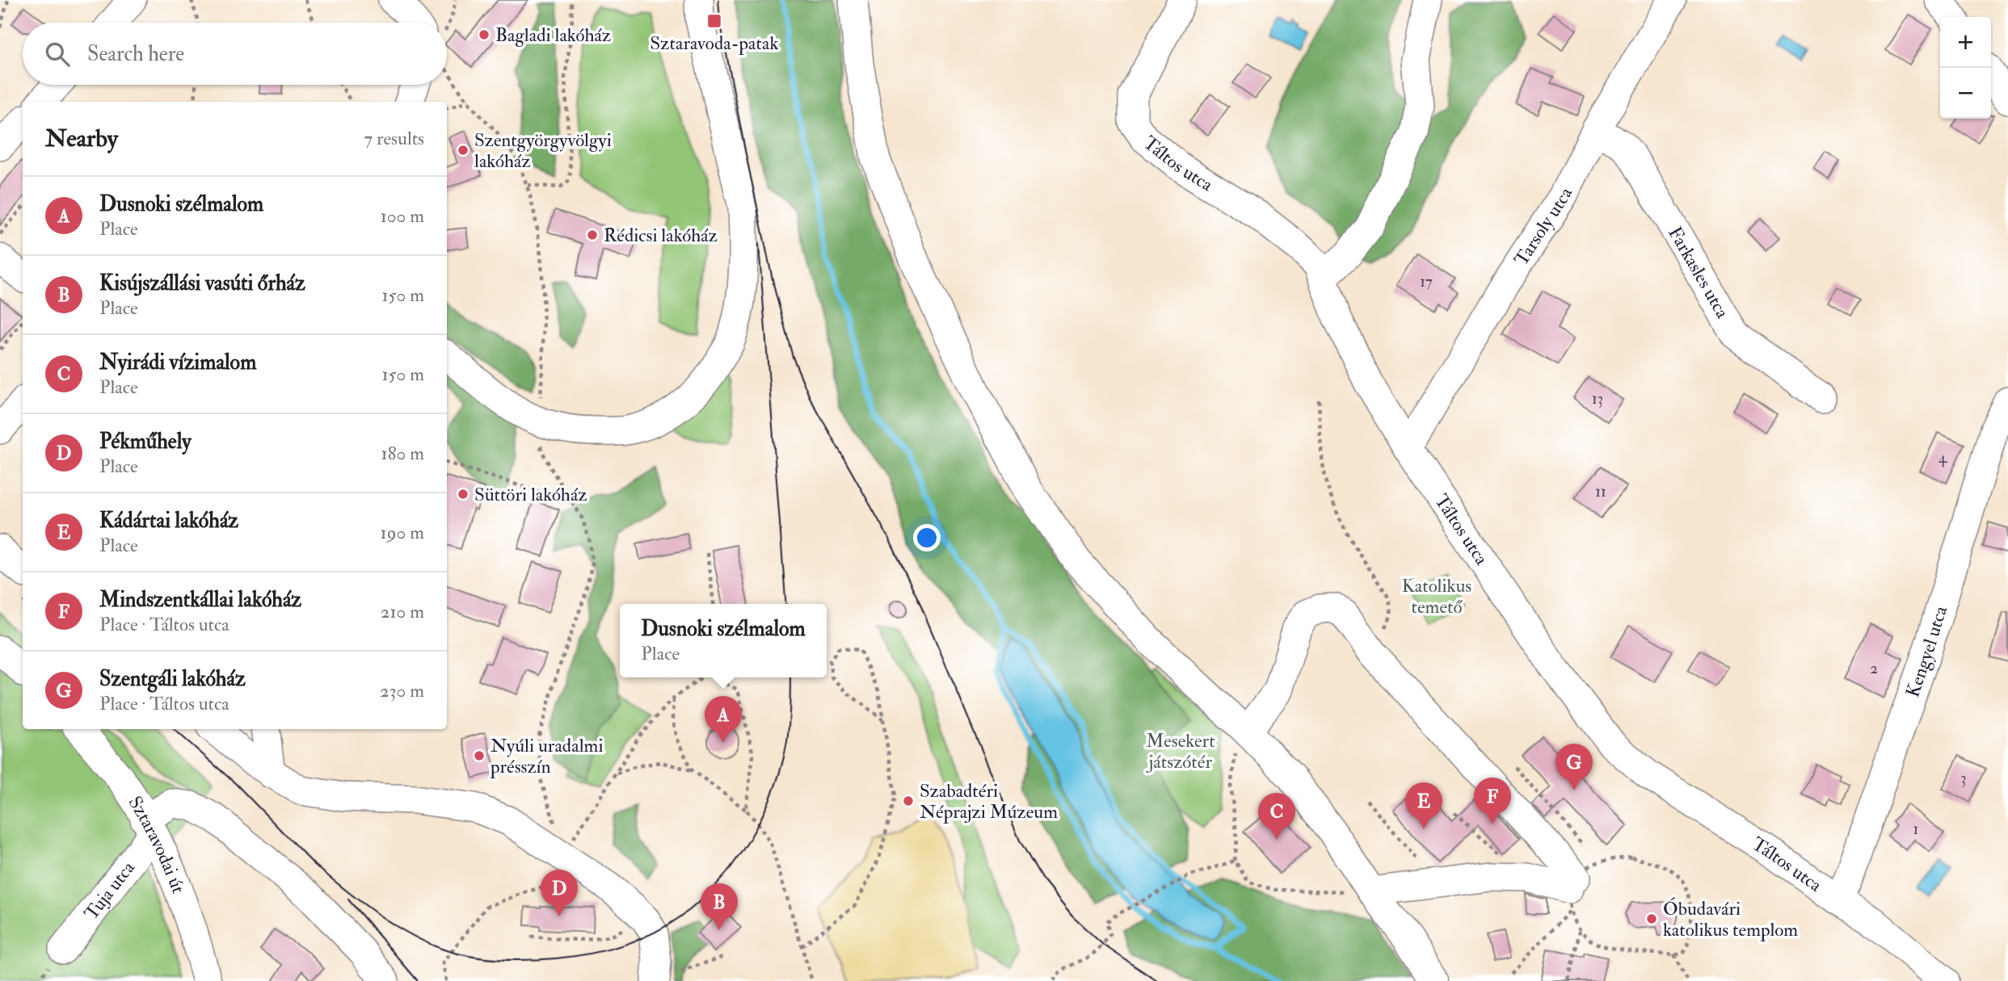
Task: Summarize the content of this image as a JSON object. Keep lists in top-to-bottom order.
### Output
{
  "streets": {
    "street": [
      "Táltos utca",
      "Tarsoly utca",
      "Farkasles utca",
      "Kengyel utca",
      "Sztaravodai út",
      "Tuja utca"
    ]
  },
  "crossings": [
    ["Táltos utca", "Tarsoly utca"],
    ["Táltos utca", "Kengyel utca"],
    ["Tarsoly utca", "Farkasles utca"],
    ["Sztaravodai út", "Tuja utca"]
  ],
  "parks": ["Katolikus temető", "Mesekert játszótér"],
  "places": {
    "transit": ["Sztaravoda-patak"],
    "other": [
      "Bagladi lakóház",
      "Szentgyörgyvölgyi lakóház",
      "Rédicsi lakóház",
      "Süttöri lakóház",
      "Nyúli uradalmi présszín",
      "Szabadtéri Néprajzi Múzeum",
      "Óbudavári katolikus templom"
    ]
  },
  "house_numbers": [
    "17",
    "13",
    "4",
    "11",
    "2",
    "3",
    "1"
  ],
  "page": {
    "map_buttons": ["+", "−"],
    "search": "Search here",
    "heading": ["Nearby", "7 results"],
    "list": [
      {
        "mark": "A",
        "name": "Dusnoki szélmalom",
        "note": "Place",
        "value": "100 m"
      },
      {
        "mark": "B",
        "name": "Kisújszállási vasúti őrház",
        "note": "Place",
        "value": "150 m"
      },
      {
        "mark": "C",
        "name": "Nyirádi vízimalom",
        "note": "Place",
        "value": "150 m"
      },
      {
        "mark": "D",
        "name": "Pékműhely",
        "note": "Place",
        "value": "180 m"
      },
      {
        "mark": "E",
        "name": "Kádártai lakóház",
        "note": "Place",
        "value": "190 m"
      },
      {
        "mark": "F",
        "name": "Mindszentkállai lakóház",
        "note": "Place · Táltos utca",
        "value": "210 m"
      },
      {
        "mark": "G",
        "name": "Szentgáli lakóház",
        "note": "Place · Táltos utca",
        "value": "230 m"
      }
    ],
    "popup": ["Dusnoki szélmalom", "Place"],
    "pins": [
      "A",
      "G",
      "F",
      "E",
      "C",
      "D",
      "B"
    ]
  }
}
